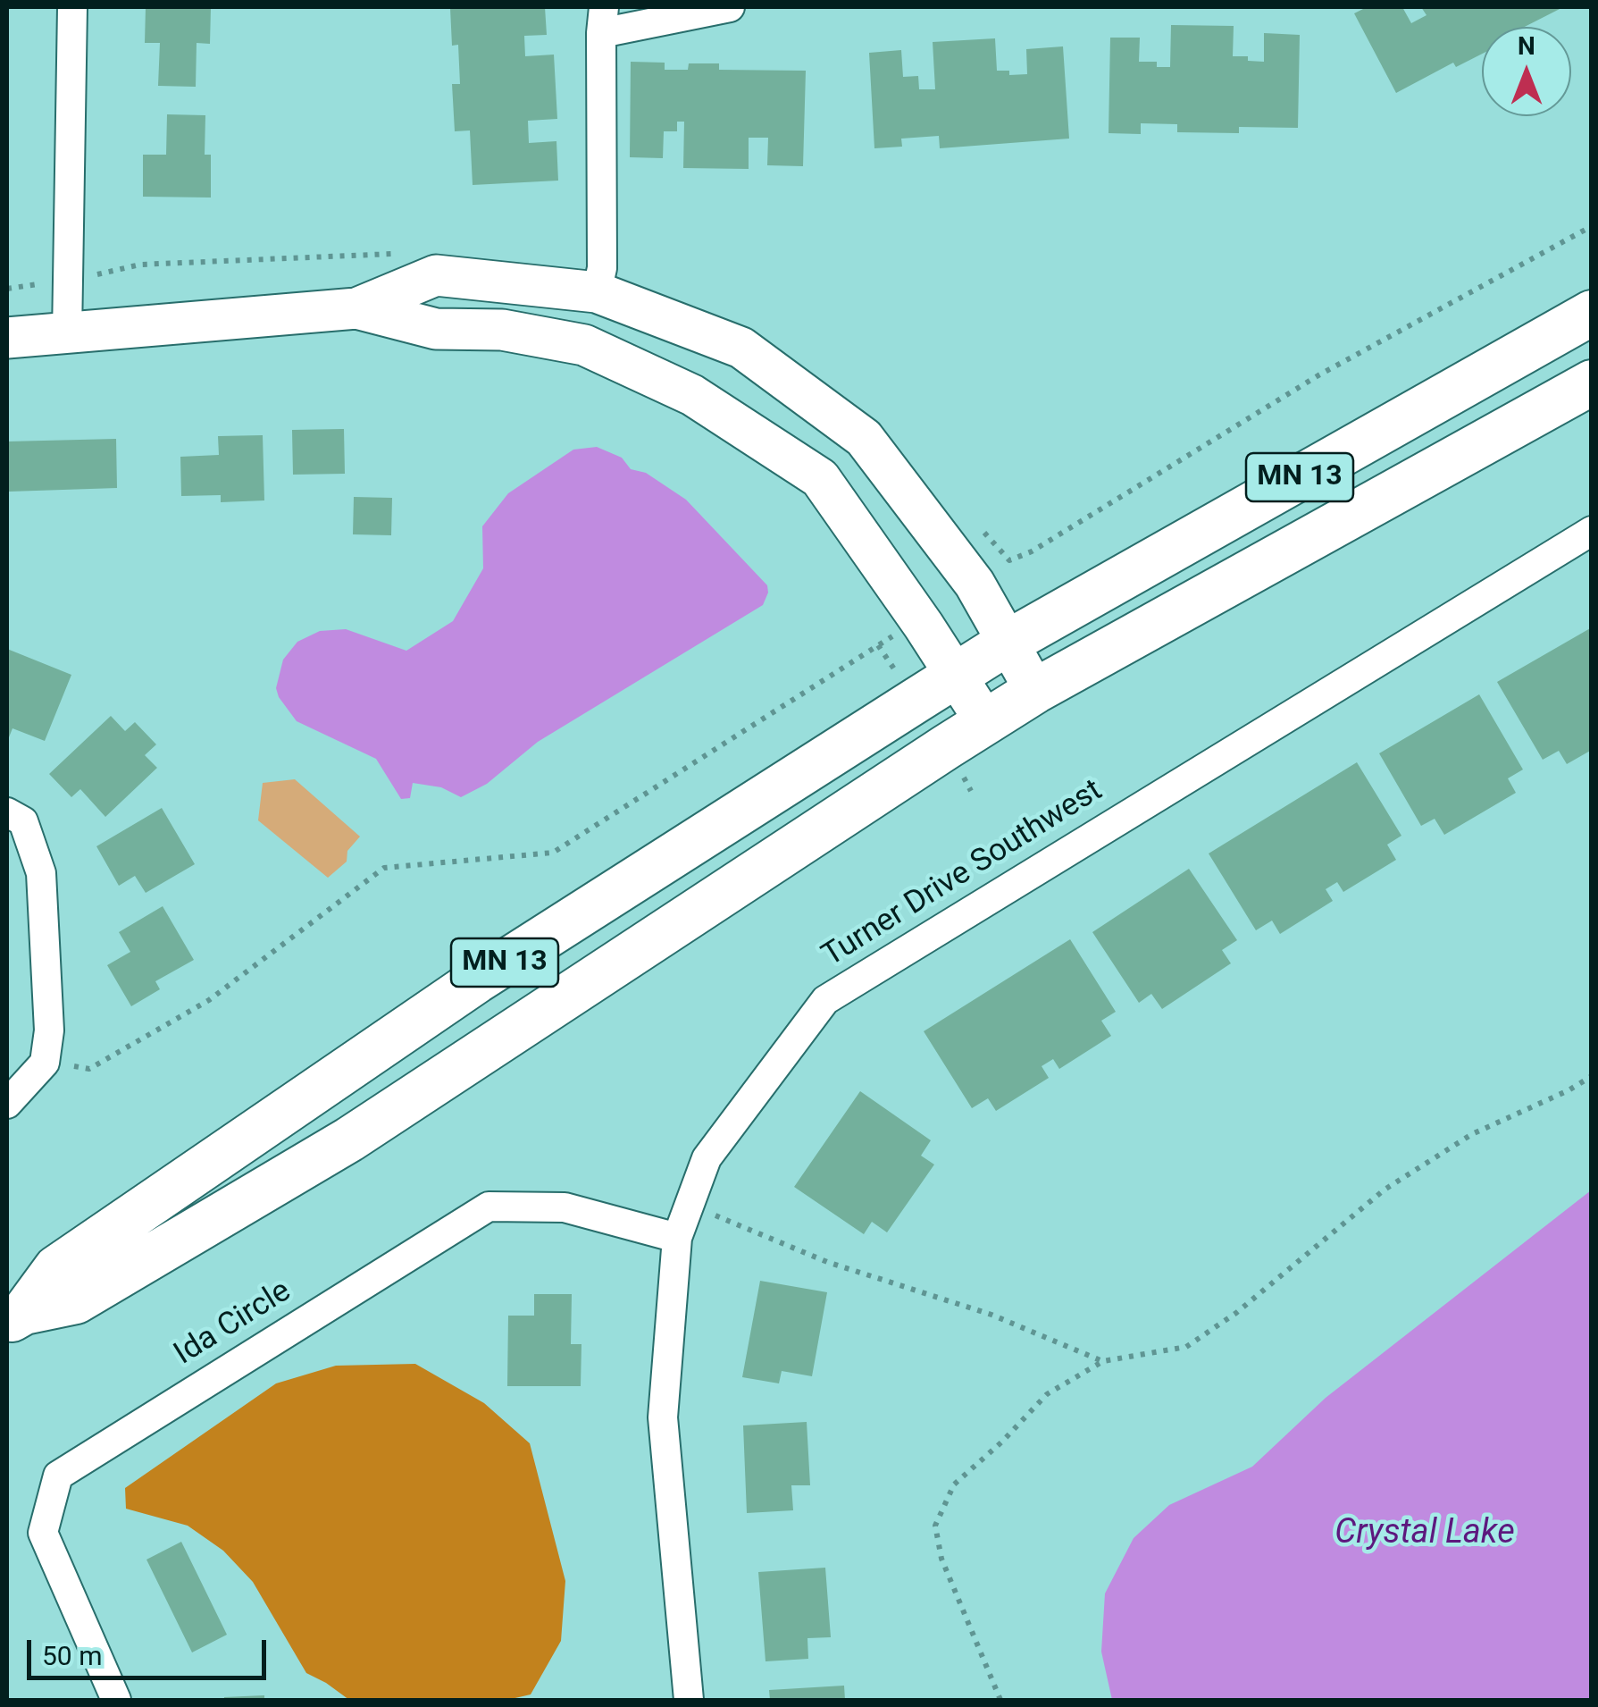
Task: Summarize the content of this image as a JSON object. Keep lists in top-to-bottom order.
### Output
{
  "streets": {
    "main road": ["MN 13"],
    "street": ["Turner Drive Southwest", "Ida Circle"]
  },
  "crossings": [
    ["Turner Drive Southwest", "Ida Circle"]
  ],
  "water": ["Crystal Lake"],
  "scale_bar": "50 m",
  "north": "top"
}
